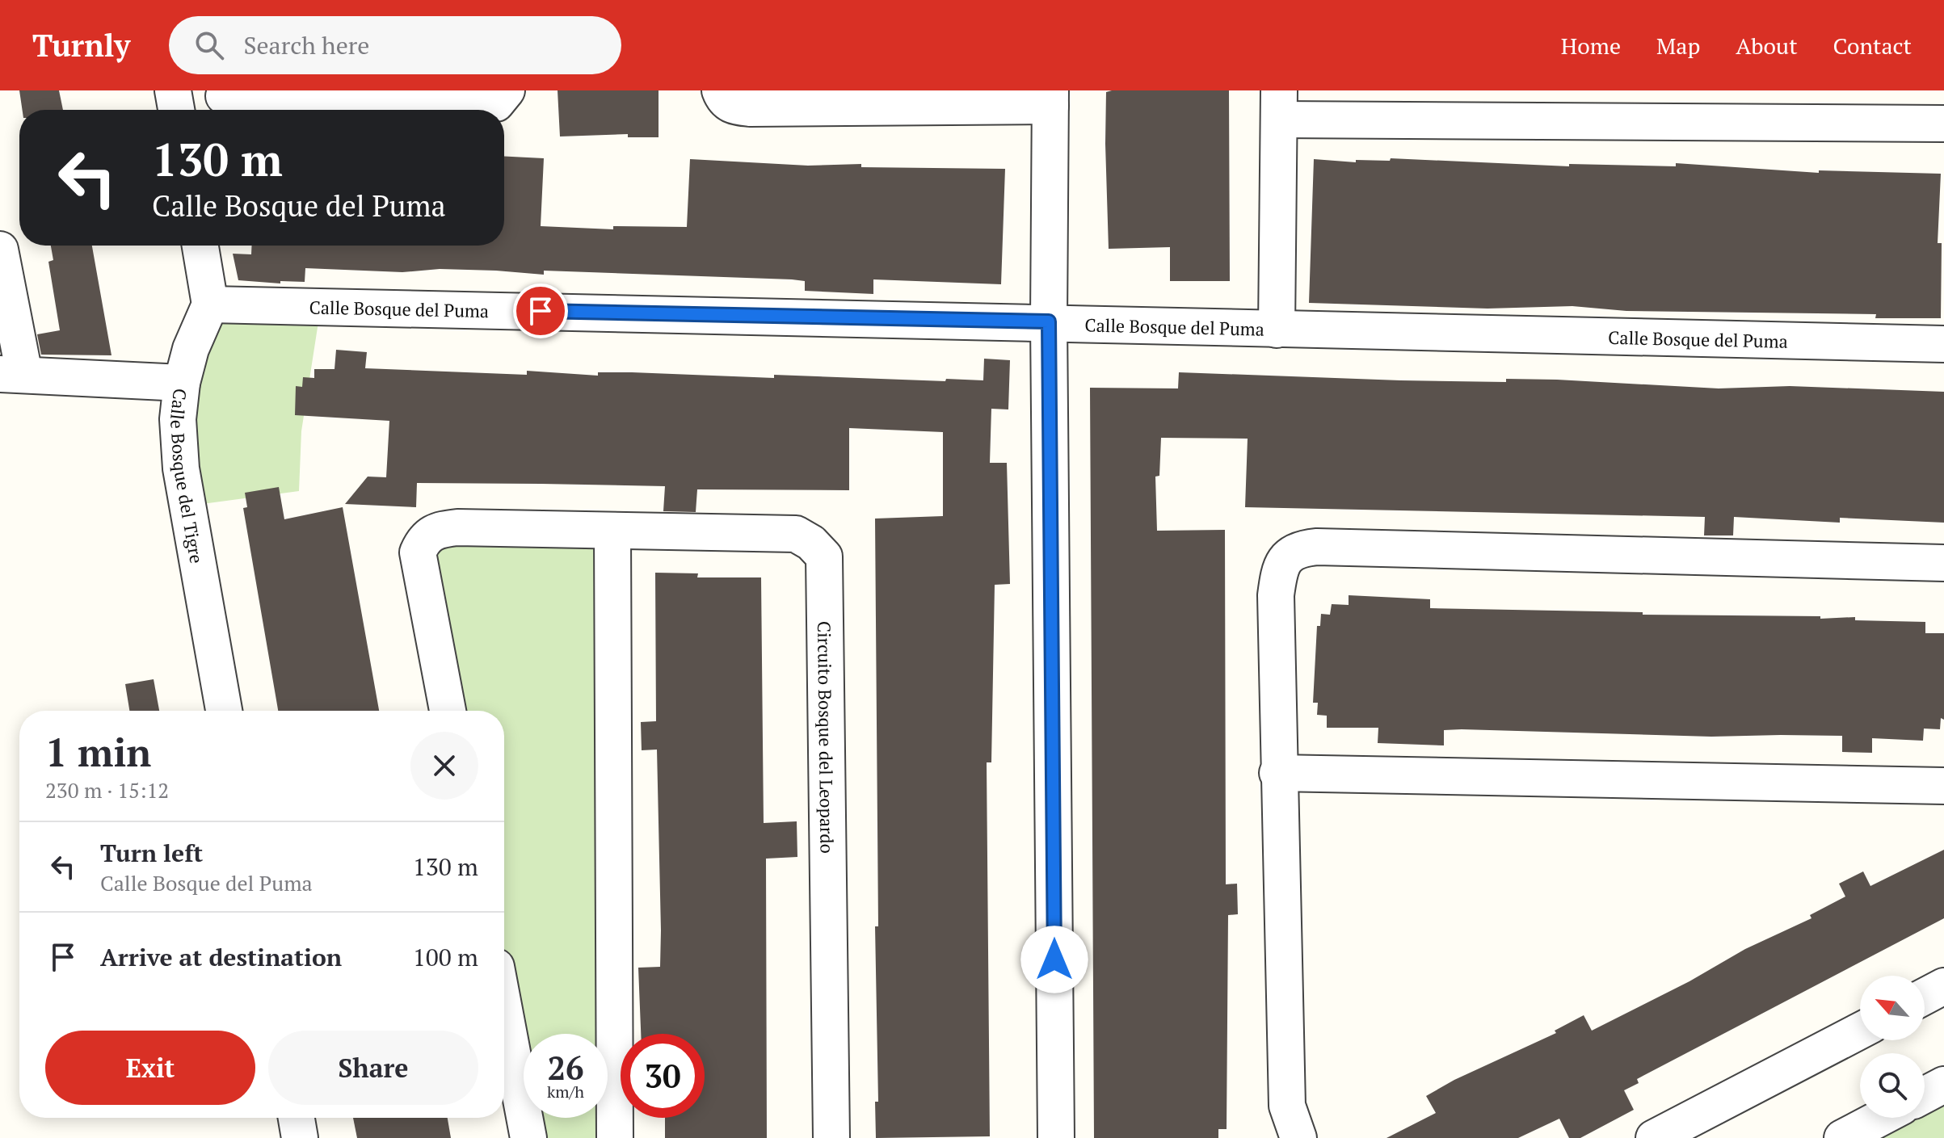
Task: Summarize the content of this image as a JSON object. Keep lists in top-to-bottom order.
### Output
{
  "streets": {
    "street": ["Calle Bosque del Puma", "Calle Bosque del Tigre", "Circuito Bosque del Leopardo"]
  },
  "crossings": [
    ["Calle Bosque del Puma", "Calle Bosque del Tigre"]
  ],
  "north": "top left",
  "page": {
    "header": "Turnly",
    "search": "Search here",
    "nav": [
      "Home",
      "Map",
      "About",
      "Contact"
    ],
    "turn": ["130 m", "Calle Bosque del Puma"],
    "heading": ["1 min", "230 m · 15:12"],
    "list": [
      {
        "name": "Turn left",
        "note": "Calle Bosque del Puma",
        "value": "130 m"
      },
      {
        "name": "Arrive at destination",
        "value": "100 m"
      }
    ],
    "buttons": ["Exit", "Share"],
    "speed": "26 km/h",
    "limit": "30"
  }
}
